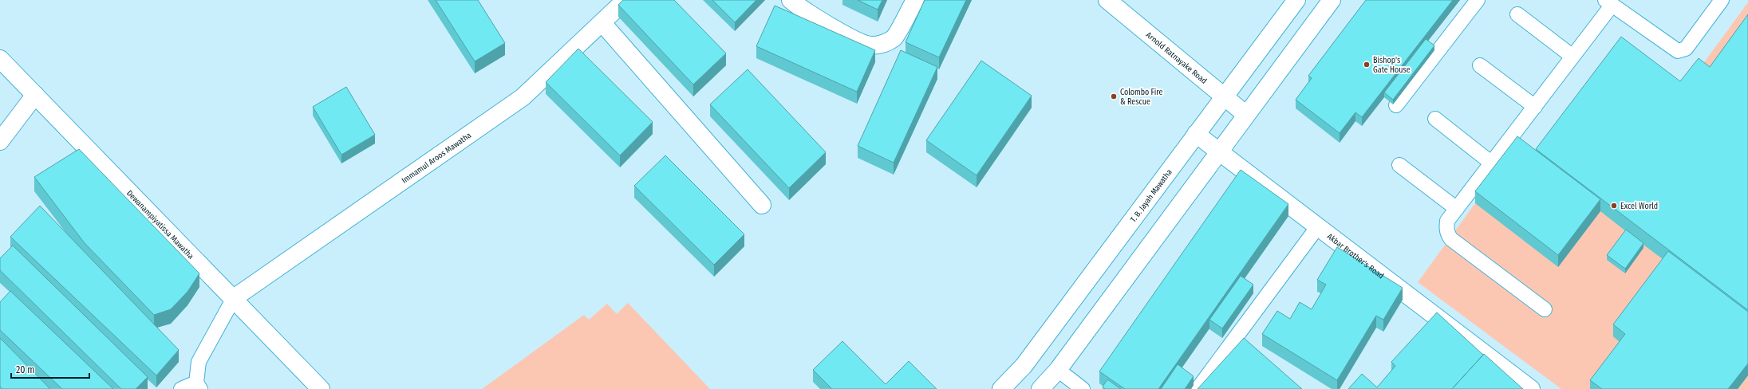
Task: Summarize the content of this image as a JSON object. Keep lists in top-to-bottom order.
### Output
{
  "streets": {
    "street": [
      "Arnold Ratnayake Road",
      "Immamul Aroos Mawatha",
      "T. B. Jayah Mawatha",
      "Dewanampiyatissa Mawatha",
      "Akbar Brother's Road"
    ]
  },
  "crossings": [
    ["Arnold Ratnayake Road", "T. B. Jayah Mawatha"],
    ["Immamul Aroos Mawatha", "Dewanampiyatissa Mawatha"],
    ["T. B. Jayah Mawatha", "Akbar Brother's Road"]
  ],
  "places": ["Bishop's Gate House", "Colombo Fire & Rescue", "Excel World"],
  "scale_bar": "20 m"
}
